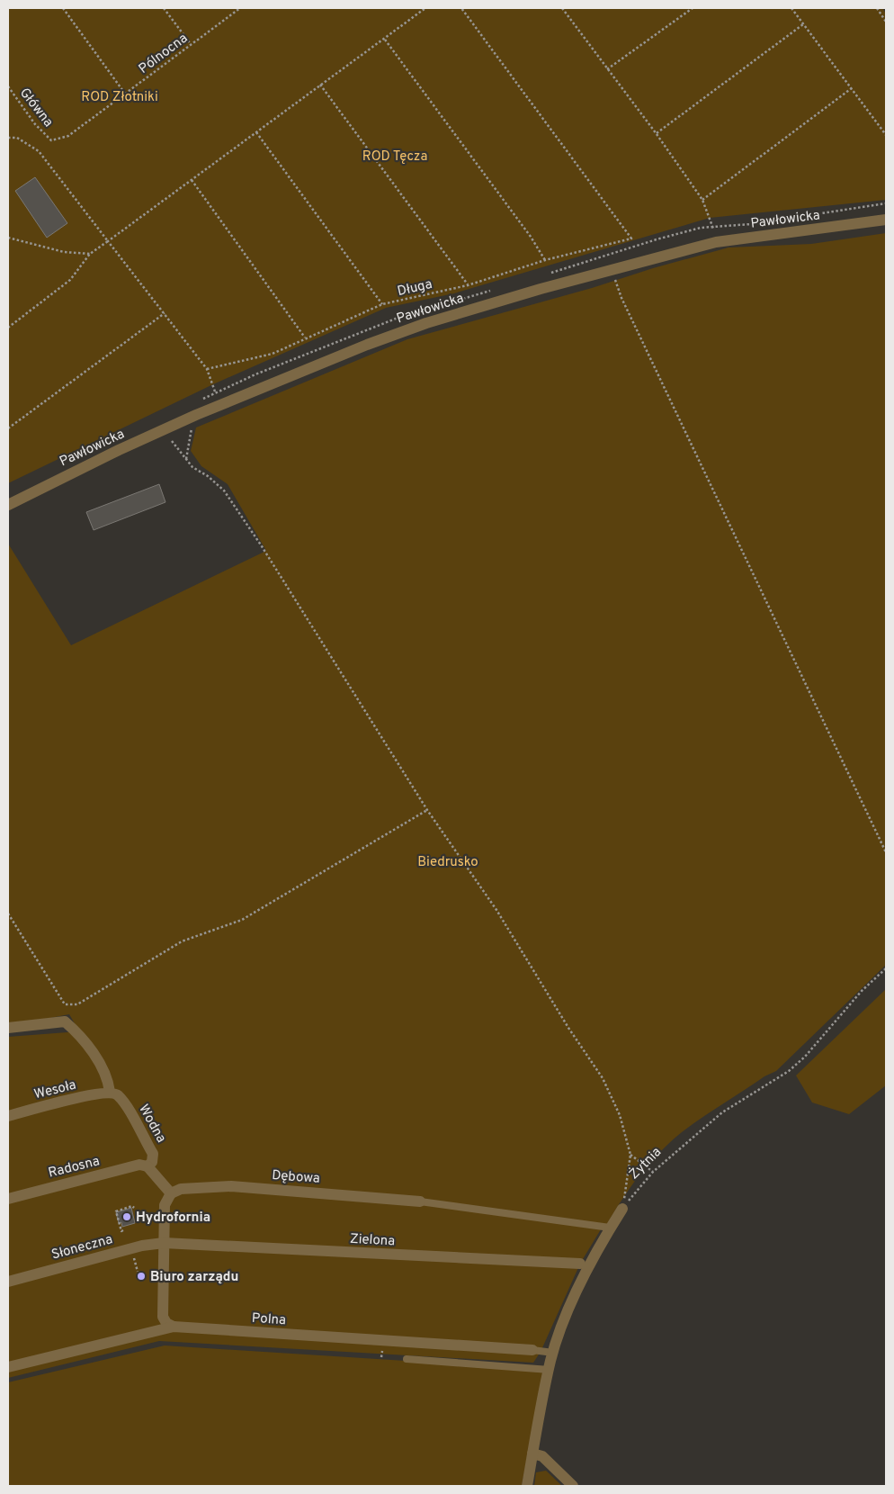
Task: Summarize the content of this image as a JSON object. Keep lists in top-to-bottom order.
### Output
{
  "streets": {
    "street": [
      "Pawłowicka",
      "Wesoła",
      "Wodna",
      "Radosna",
      "Dębowa",
      "Zielona",
      "Słoneczna",
      "Polna"
    ],
    "path": [
      "Pólnocna",
      "Główna",
      "Długa",
      "Żytnia"
    ]
  },
  "crossings": [
    ["Pólnocna", "Główna"],
    ["Wesoła", "Wodna"],
    ["Wodna", "Radosna"],
    ["Zielona", "Słoneczna"]
  ],
  "parks": ["ROD Złotniki", "ROD Tęcza", "Biedrusko"],
  "places": ["Hydrofornia", "Biuro zarządu"]
}
